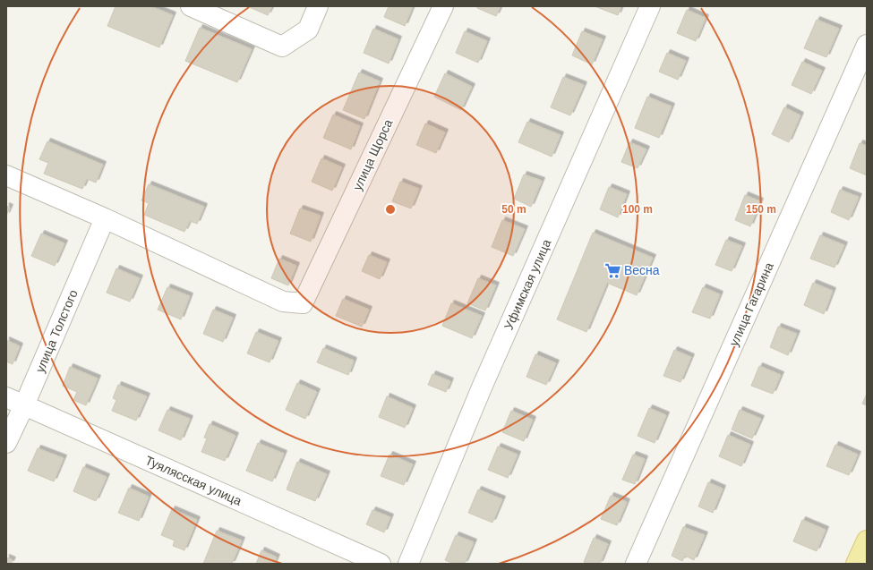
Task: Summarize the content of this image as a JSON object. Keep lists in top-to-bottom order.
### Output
{
  "streets": {
    "street": [
      "улица Щорса",
      "Уфимская улица",
      "улица Гагарина",
      "улица Толстого",
      "Туялясская улица"
    ]
  },
  "crossings": [
    ["улица Щорса", "улица Толстого"],
    ["улица Толстого", "Туялясская улица"]
  ],
  "places": {
    "supermarket": ["Весна"]
  },
  "rings": ["50 m", "100 m", "150 m"]
}
